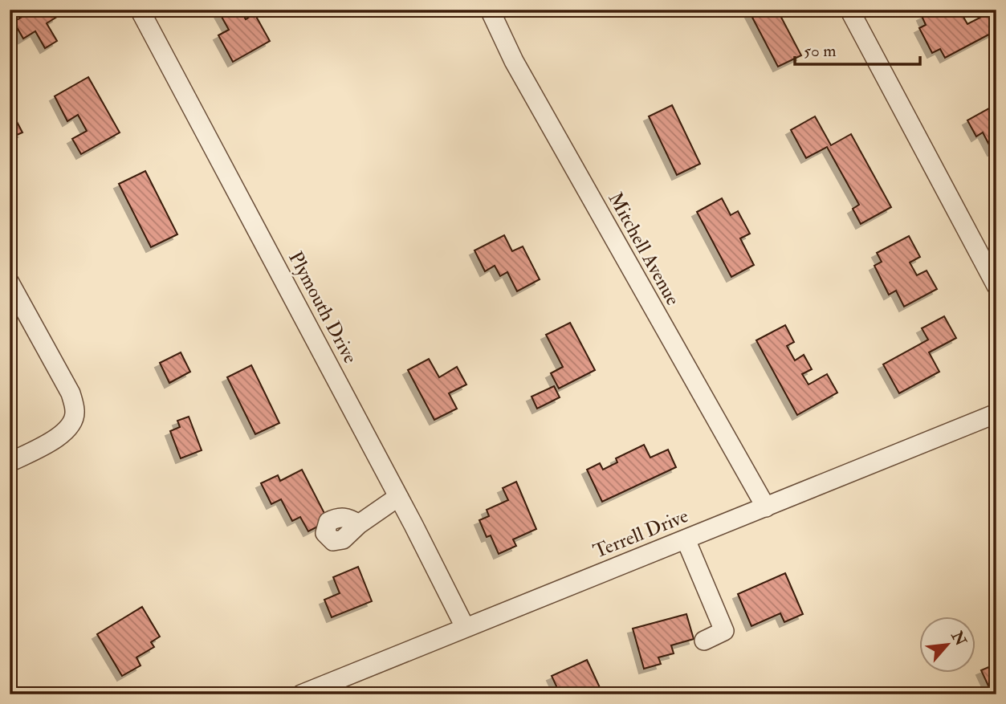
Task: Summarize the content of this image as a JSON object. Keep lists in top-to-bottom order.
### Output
{
  "streets": {
    "street": ["Mitchell Avenue", "Plymouth Drive", "Terrell Drive"]
  },
  "crossings": [
    ["Mitchell Avenue", "Terrell Drive"],
    ["Plymouth Drive", "Terrell Drive"]
  ],
  "scale_bar": "50 m",
  "north": "top right"
}
